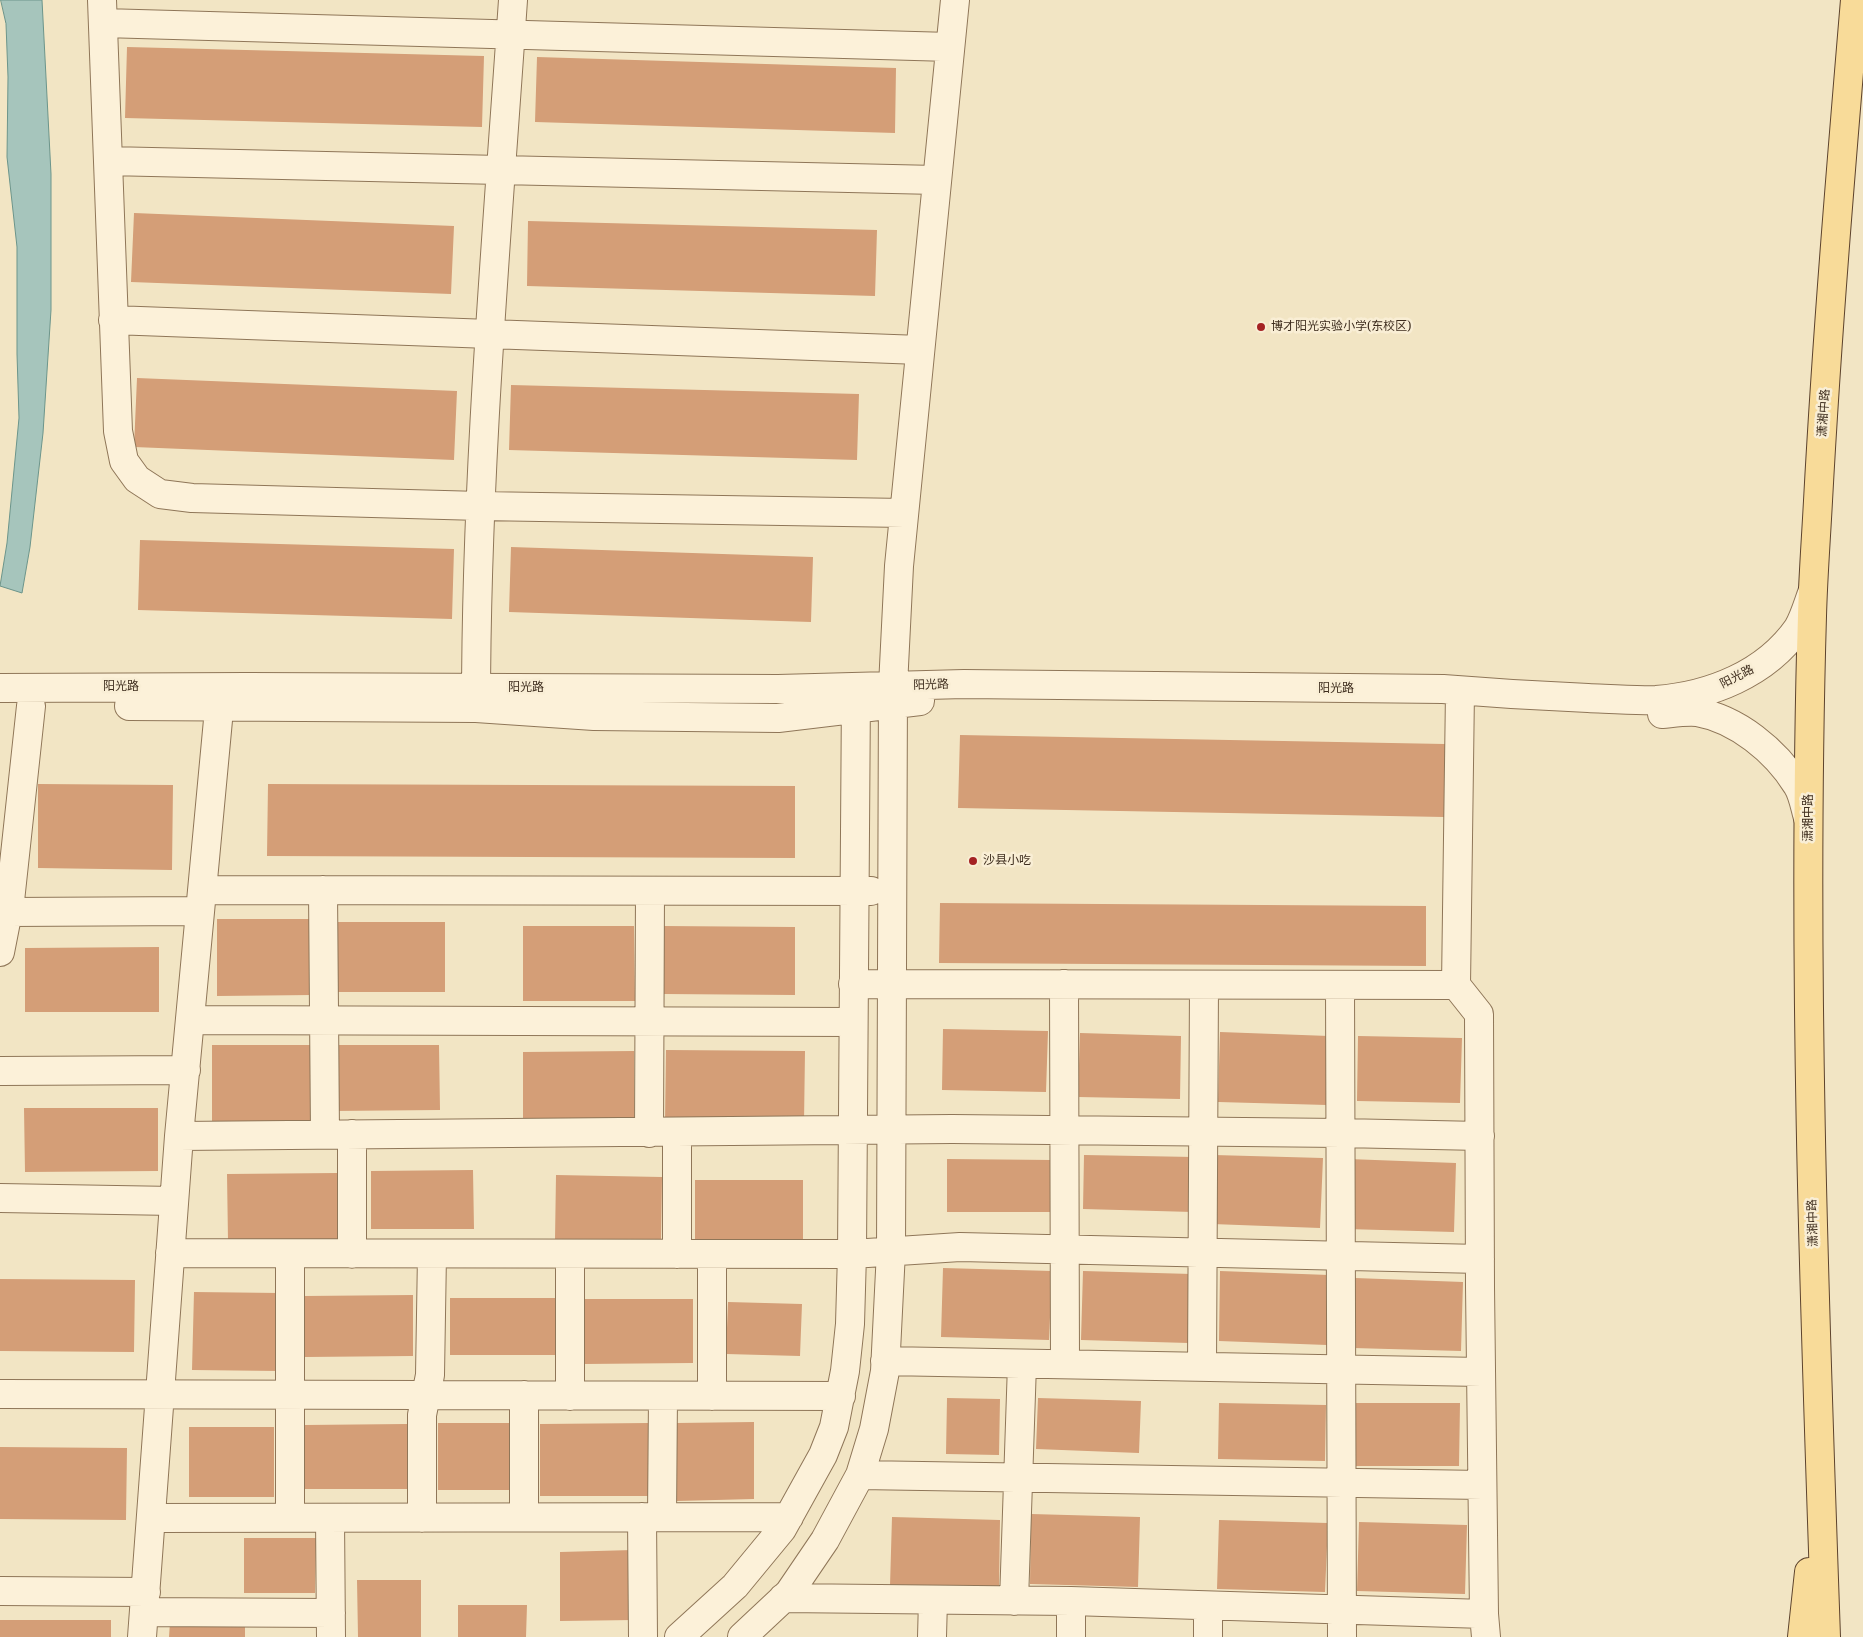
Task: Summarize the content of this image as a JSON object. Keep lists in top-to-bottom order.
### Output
{
  "streets": {
    "main road": ["潇湘中路"],
    "street": ["阳光路"]
  },
  "crossings": [
    ["潇湘中路", "阳光路"]
  ],
  "places": ["博才阳光实验小学(东校区)", "沙县小吃"]
}
